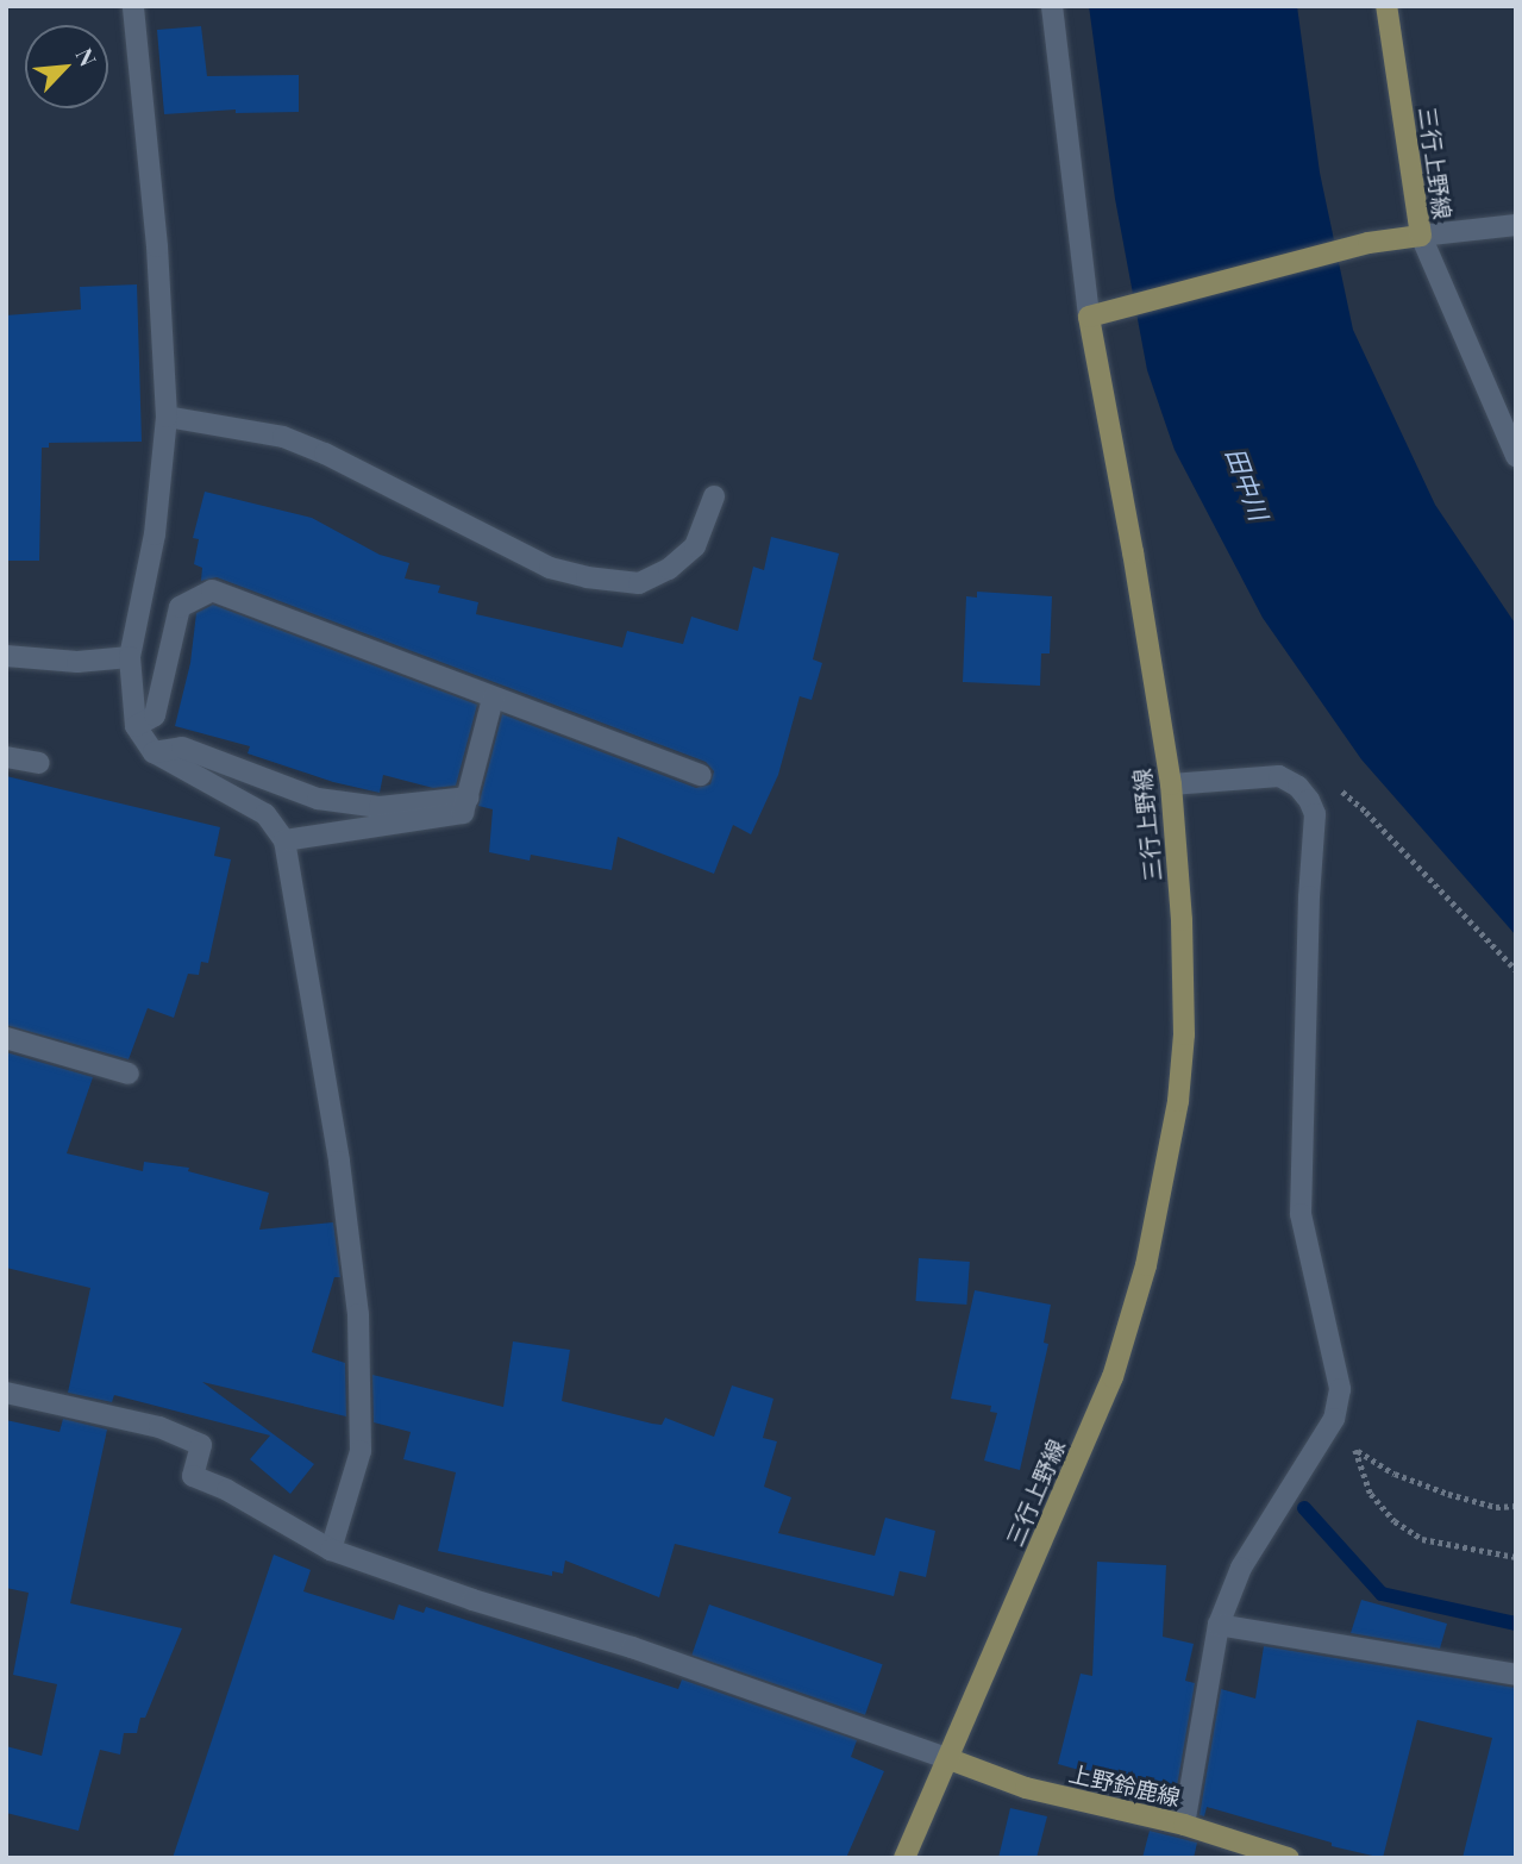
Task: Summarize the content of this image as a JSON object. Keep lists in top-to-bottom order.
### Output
{
  "streets": {
    "main road": ["三行上野線", "上野鈴鹿線"]
  },
  "crossings": [
    ["三行上野線", "上野鈴鹿線"]
  ],
  "water": ["田中川"],
  "north": "top right"
}
